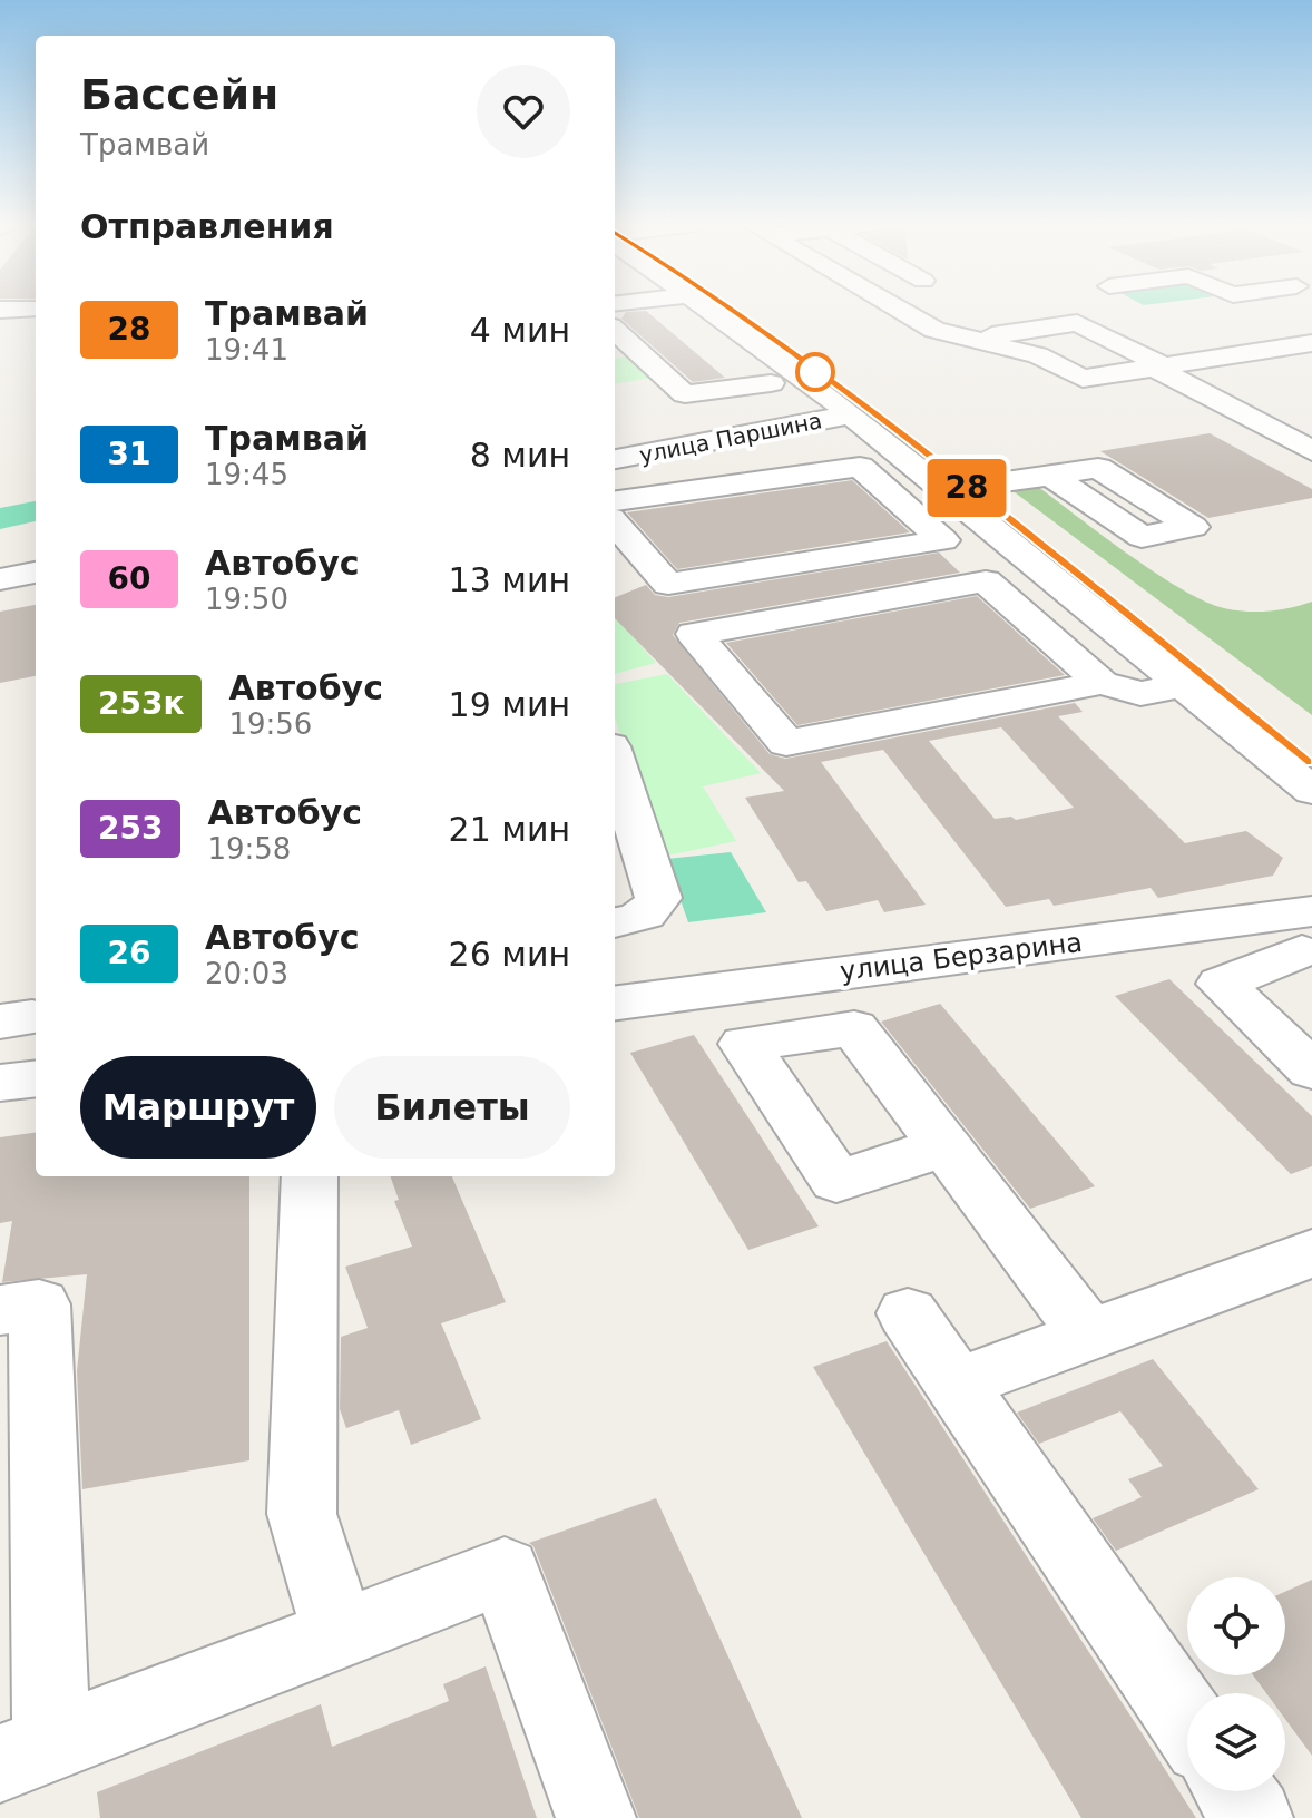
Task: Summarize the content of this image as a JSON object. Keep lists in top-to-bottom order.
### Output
{
  "streets": {
    "street": ["улица Паршина", "улица Берзарина"]
  },
  "lines": ["tram line 28"],
  "page": {
    "on_map": "28",
    "heading": [
      ["Бассейн", "Трамвай"],
      "Отправления"
    ],
    "list": [
      {
        "mark": "28",
        "name": "Трамвай",
        "note": "19:41",
        "value": "4 мин"
      },
      {
        "mark": "31",
        "name": "Трамвай",
        "note": "19:45",
        "value": "8 мин"
      },
      {
        "mark": "60",
        "name": "Автобус",
        "note": "19:50",
        "value": "13 мин"
      },
      {
        "mark": "253к",
        "name": "Автобус",
        "note": "19:56",
        "value": "19 мин"
      },
      {
        "mark": "253",
        "name": "Автобус",
        "note": "19:58",
        "value": "21 мин"
      },
      {
        "mark": "26",
        "name": "Автобус",
        "note": "20:03",
        "value": "26 мин"
      }
    ],
    "buttons": ["Маршрут", "Билеты"]
  }
}
